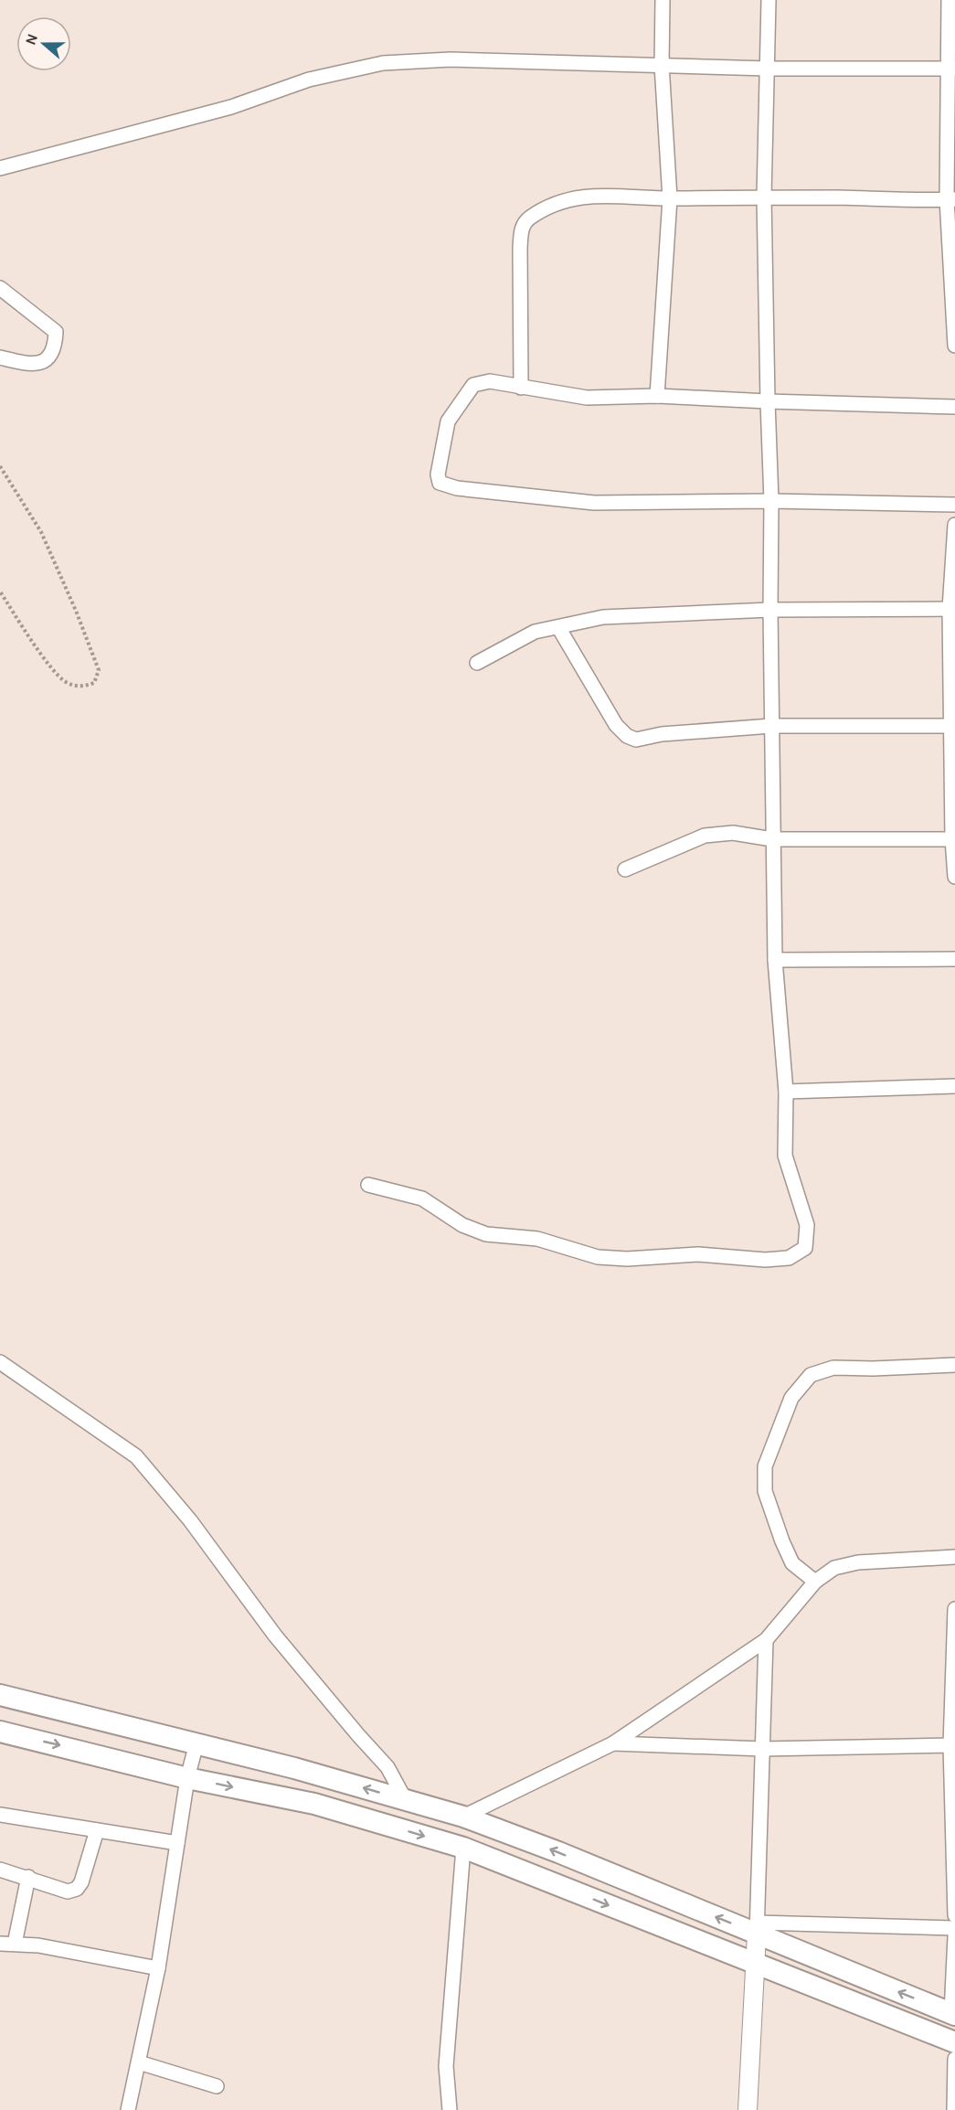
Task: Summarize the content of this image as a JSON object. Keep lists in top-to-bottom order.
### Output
{
  "north": "left"
}
